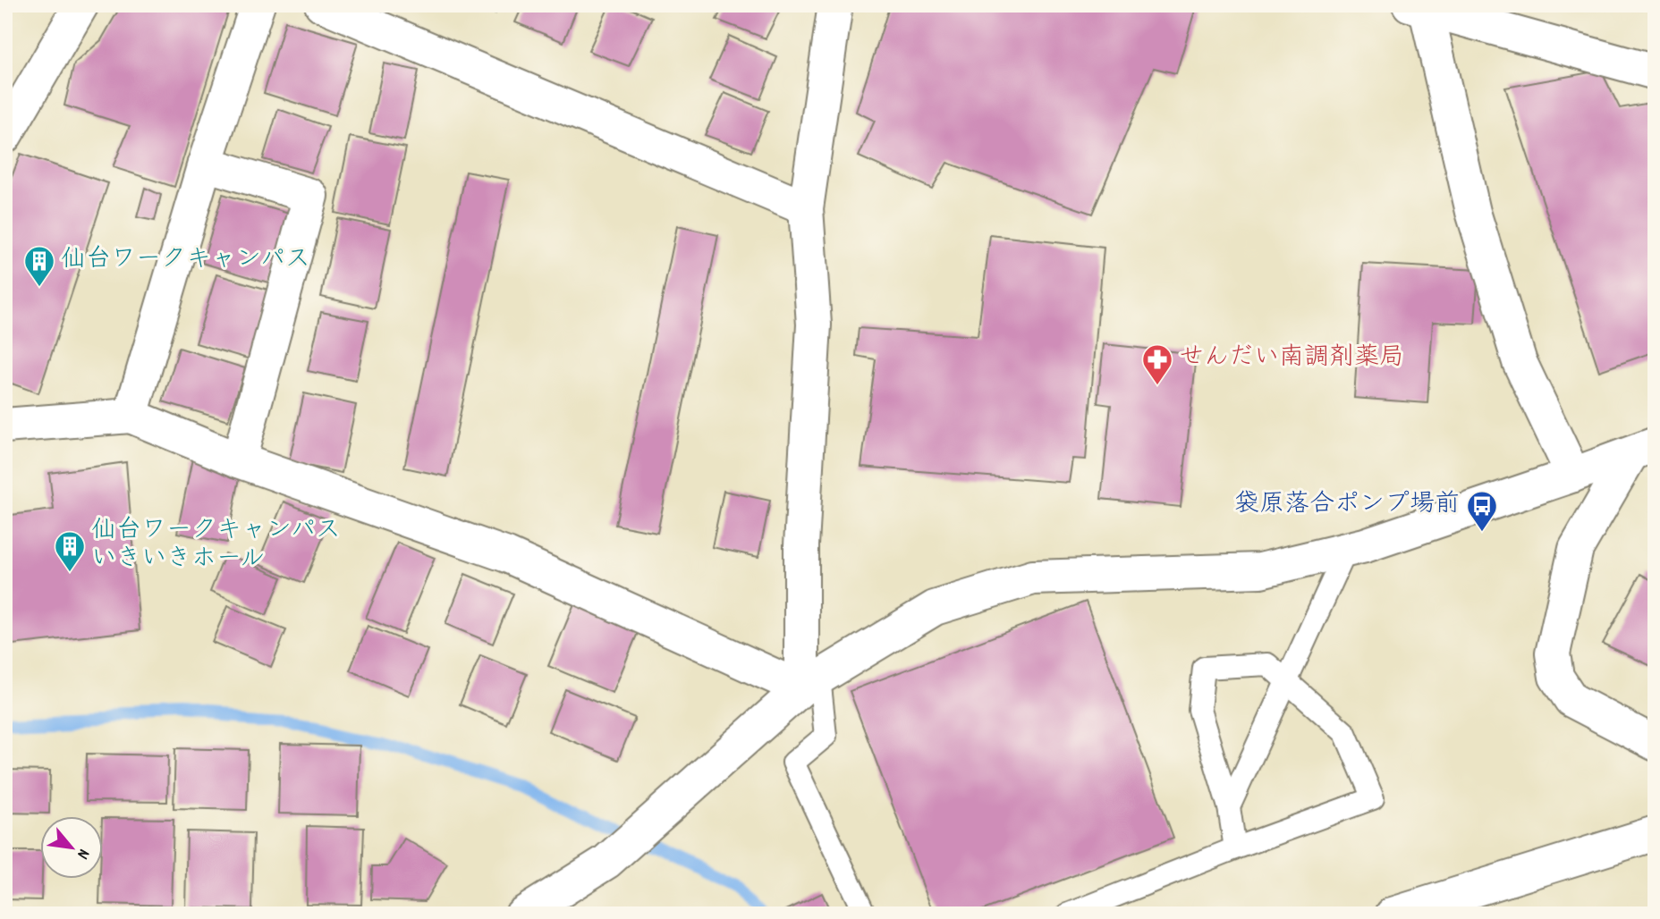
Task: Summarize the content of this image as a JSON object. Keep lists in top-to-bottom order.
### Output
{
  "places": {
    "building": ["仙台ワークキャンパス", "仙台ワークキャンパス いきいきホール"],
    "pharmacy": ["せんだい南調剤薬局"],
    "bus stop": ["袋原落合ポンプ場前"]
  },
  "north": "bottom right"
}
